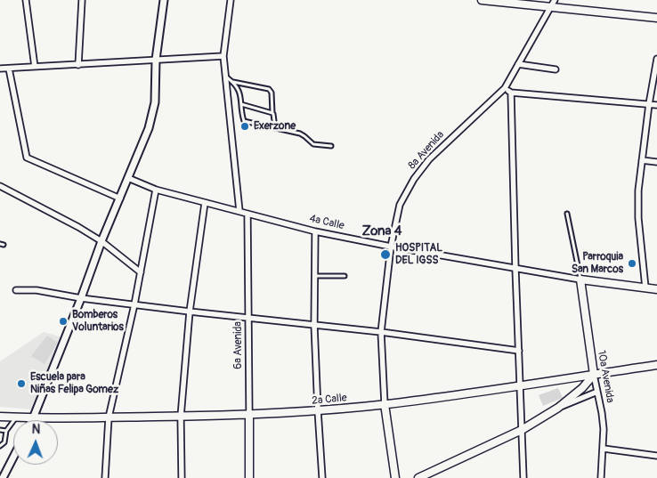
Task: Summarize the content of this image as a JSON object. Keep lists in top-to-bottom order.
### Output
{
  "streets": {
    "main road": [
      "8a Avenida",
      "4a Calle",
      "6a Avenida",
      "10a Avenida",
      "2a Calle"
    ]
  },
  "crossings": [
    ["8a Avenida", "4a Calle"],
    ["8a Avenida", "2a Calle"],
    ["4a Calle", "6a Avenida"],
    ["4a Calle", "10a Avenida"],
    ["6a Avenida", "2a Calle"],
    ["10a Avenida", "2a Calle"]
  ],
  "districts": ["Zona 4"],
  "places": [
    "Exerzone",
    "HOSPITAL DEL IGSS",
    "Parroquia San Marcos",
    "Bomberos Voluntarios",
    "Escuela para Niñas Felipa Gomez"
  ],
  "north": "top"
}
